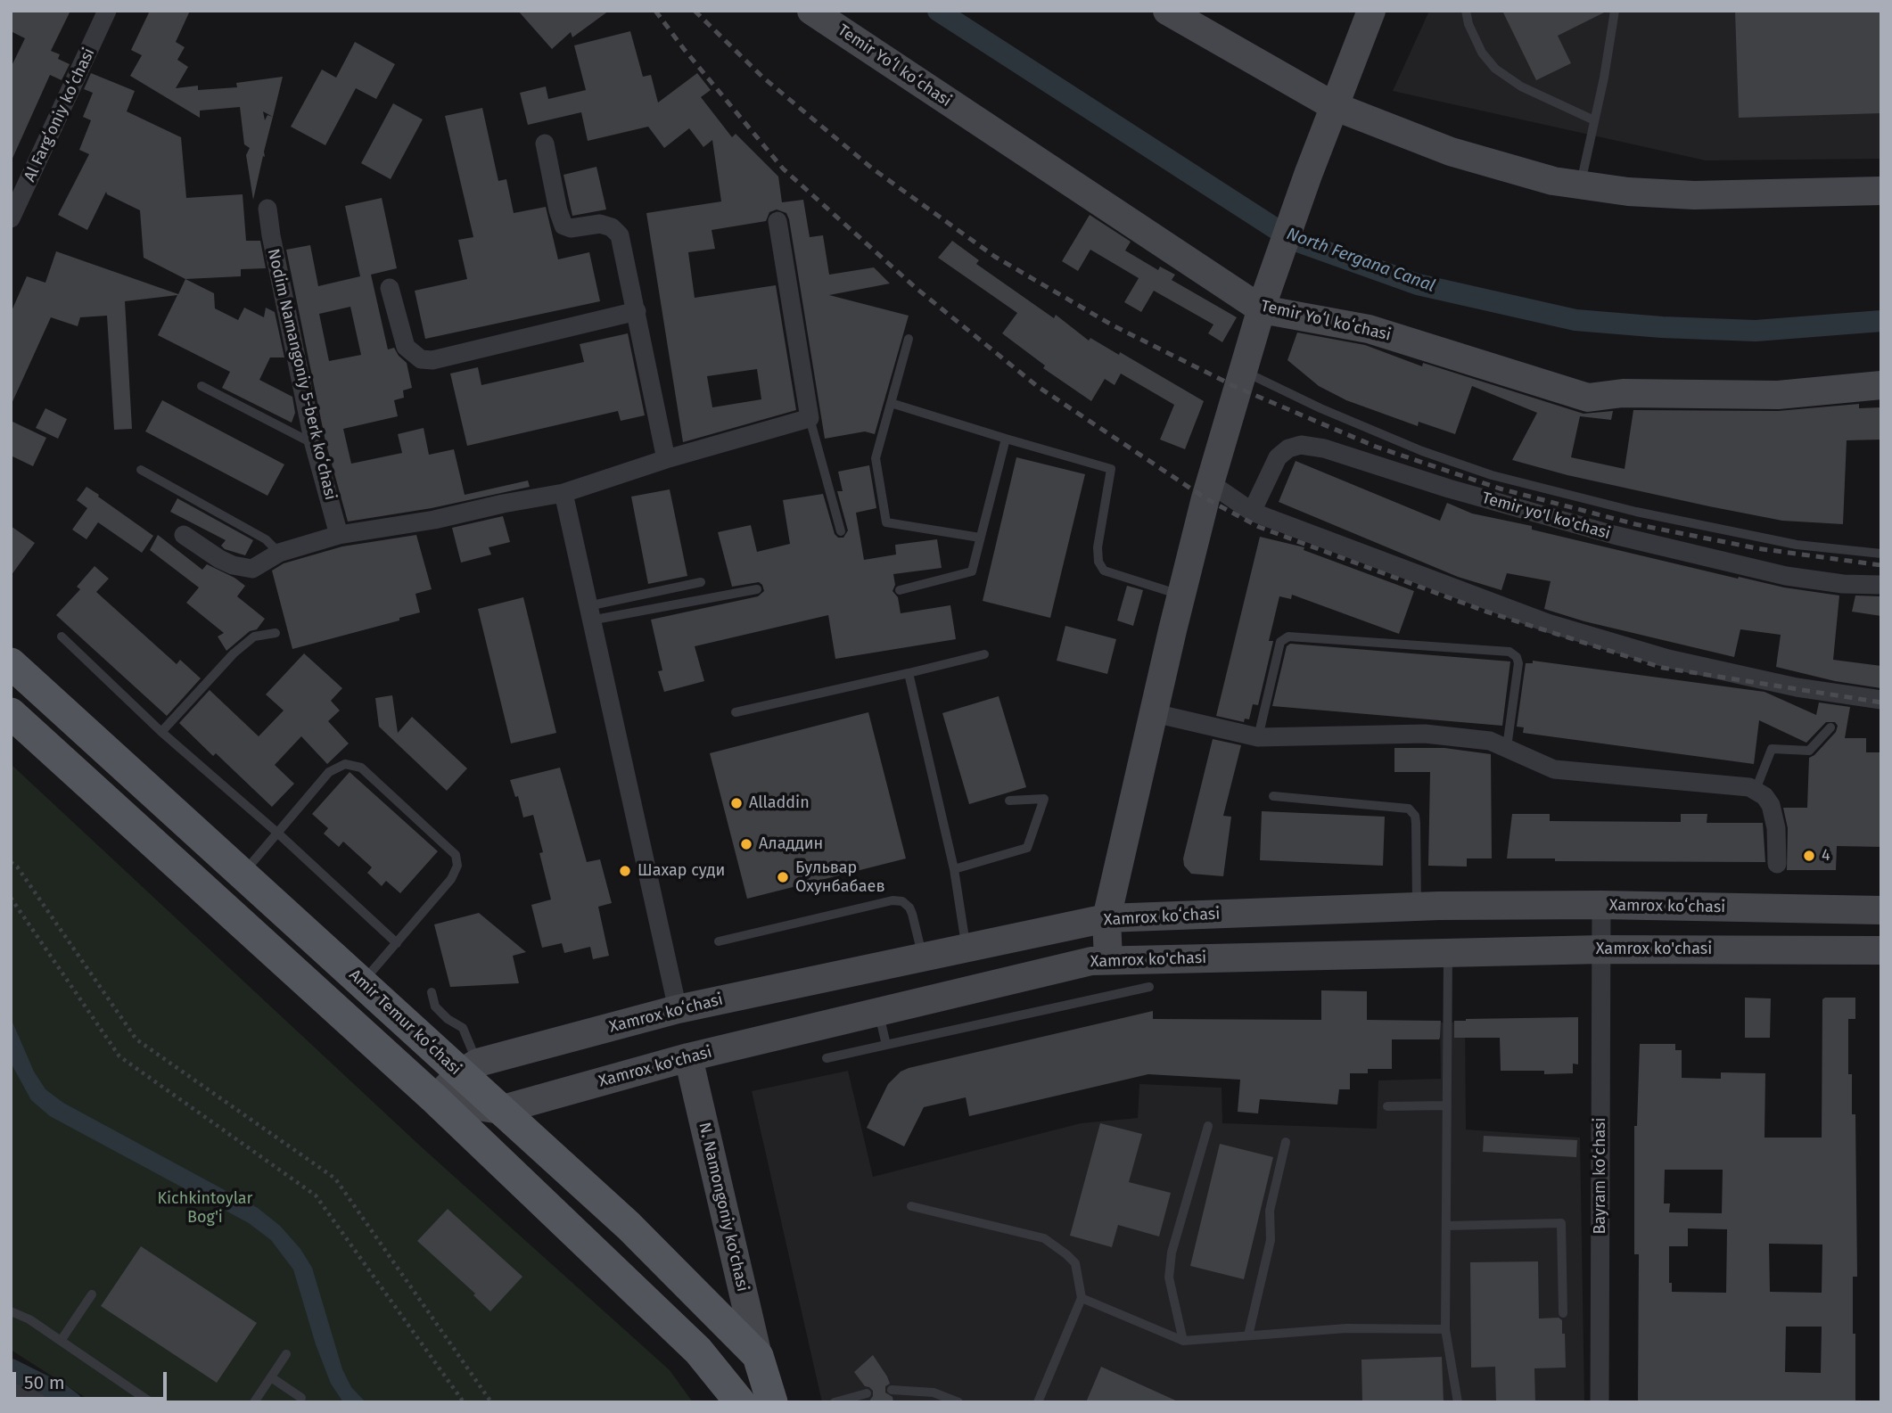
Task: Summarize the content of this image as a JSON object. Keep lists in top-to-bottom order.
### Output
{
  "streets": {
    "main road": [
      "Temir Yoʻl koʻchasi",
      "Xamrox koʻchasi",
      "Xamrox ko'chasi",
      "Amir Temur koʻchasi",
      "N. Namongoniy ko'chasi"
    ],
    "street": [
      "Al Fargʻoniy koʻchasi",
      "Nodim Namangoniy 5-berk koʻchasi",
      "Temir yo'l ko'chasi",
      "Bayram ko‘chasi"
    ]
  },
  "crossings": [
    ["Xamrox koʻchasi", "Amir Temur koʻchasi"],
    ["Xamrox koʻchasi", "Bayram ko‘chasi"],
    ["Xamrox ko'chasi", "Amir Temur koʻchasi"],
    ["Xamrox ko'chasi", "Bayram ko‘chasi"],
    ["Xamrox ko'chasi", "N. Namongoniy ko'chasi"],
    ["Amir Temur koʻchasi", "N. Namongoniy ko'chasi"]
  ],
  "water": ["North Fergana Canal"],
  "parks": ["Kichkintoylar Bog'i"],
  "places": [
    "Alladdin",
    "Аладдин",
    "4",
    "Шахар суди",
    "Бульвар Охунбабаев"
  ],
  "scale_bar": "50 m"
}
